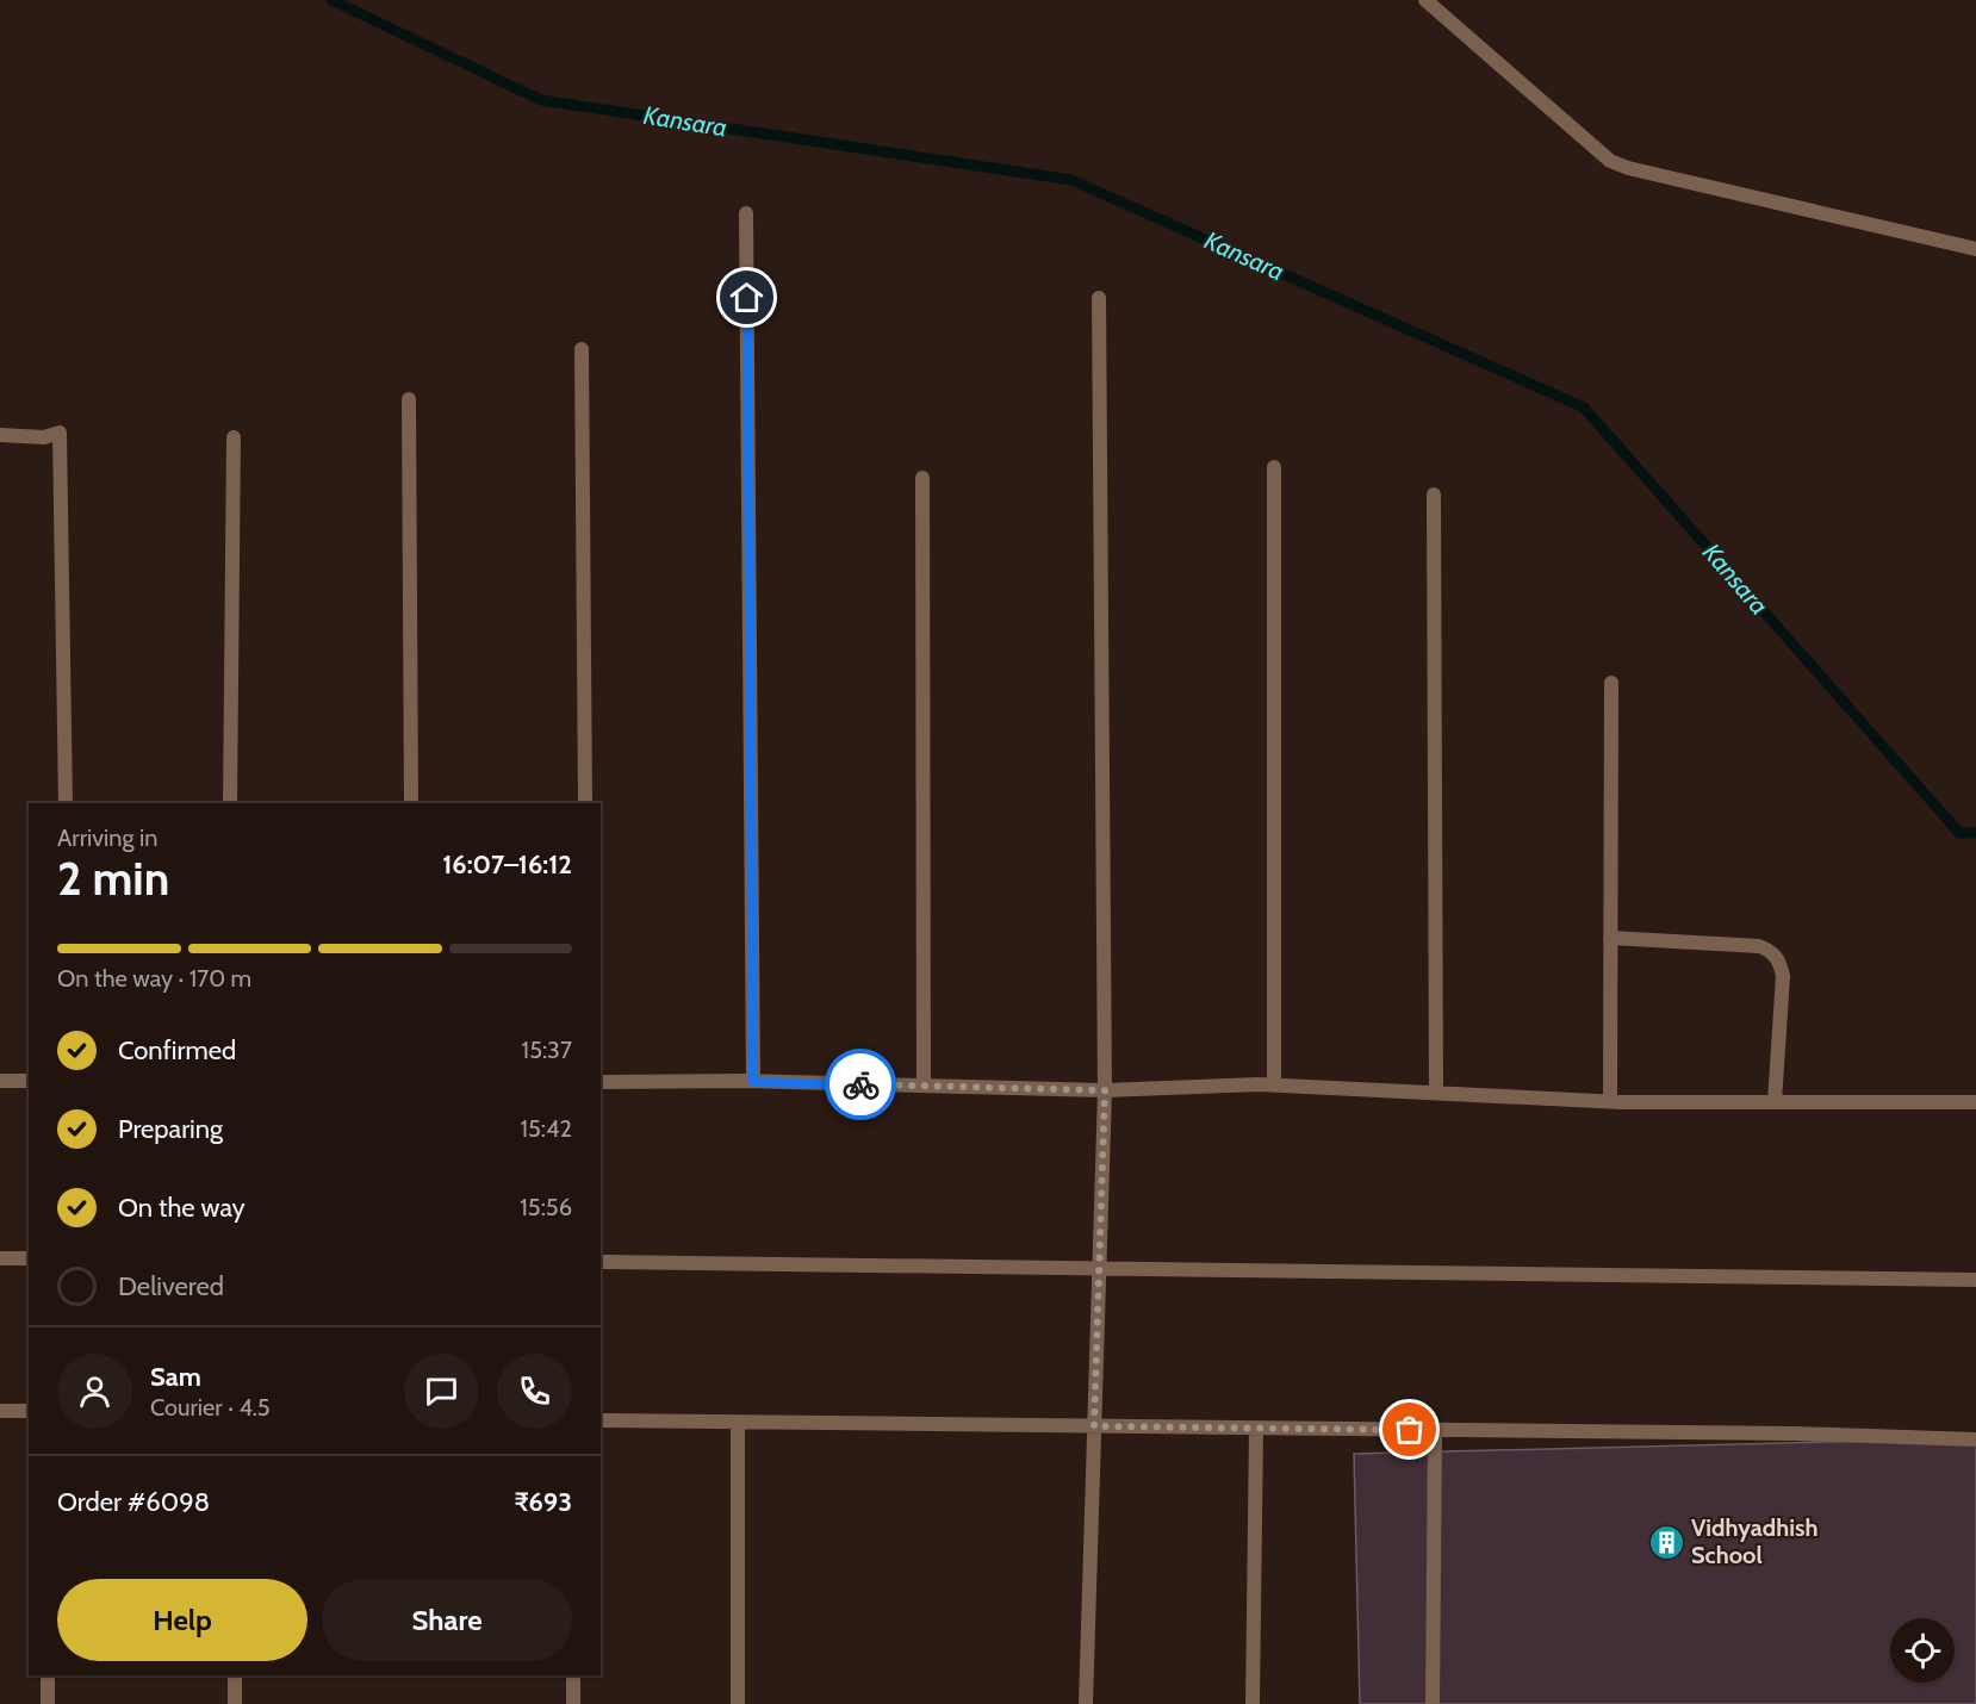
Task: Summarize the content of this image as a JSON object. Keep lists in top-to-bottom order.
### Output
{
  "water": ["Kansara"],
  "places": {
    "building": ["Vidhyadhish School"]
  },
  "page": {
    "heading": ["2 min", "Arriving in", "16:07–16:12"],
    "panel": [
      "Sam",
      "Courier · 4.5",
      "Order #6098",
      "₹693"
    ],
    "bar": "On the way · 170 m",
    "list": [
      ["Confirmed", "15:37"],
      ["Preparing", "15:42"],
      ["On the way", "15:56"],
      "Delivered"
    ],
    "buttons": ["Help", "Share"]
  }
}
